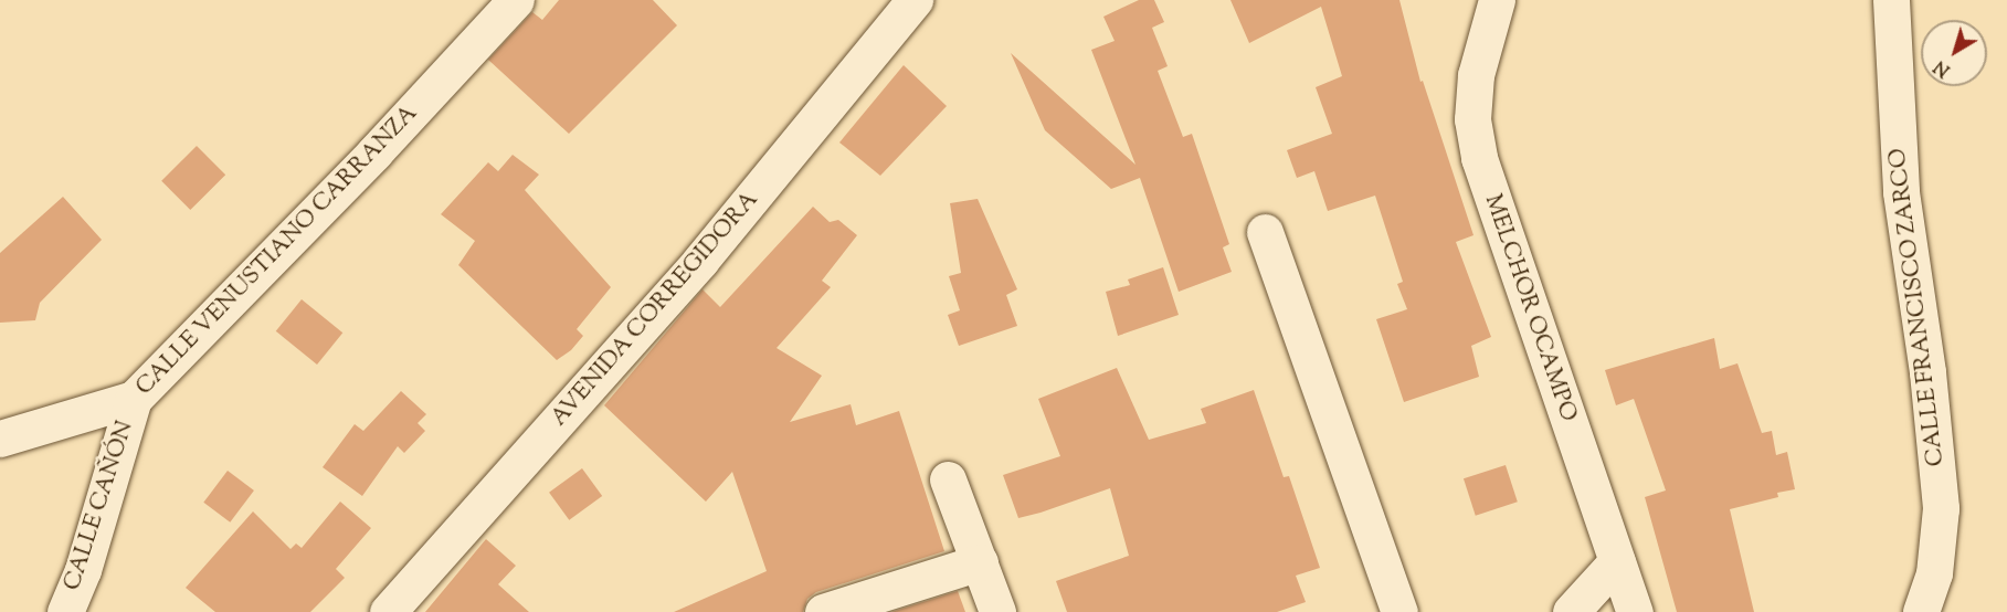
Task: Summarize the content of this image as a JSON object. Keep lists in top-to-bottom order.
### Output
{
  "streets": {
    "street": [
      "CALLE VENUSTIANO CARRANZA",
      "CALLE FRANCISCO ZARCO",
      "MELCHOR OCAMPO",
      "AVENIDA CORREGIDORA",
      "CALLE CAÑÓN"
    ]
  },
  "crossings": [
    ["CALLE VENUSTIANO CARRANZA", "CALLE CAÑÓN"]
  ],
  "north": "bottom left"
}
